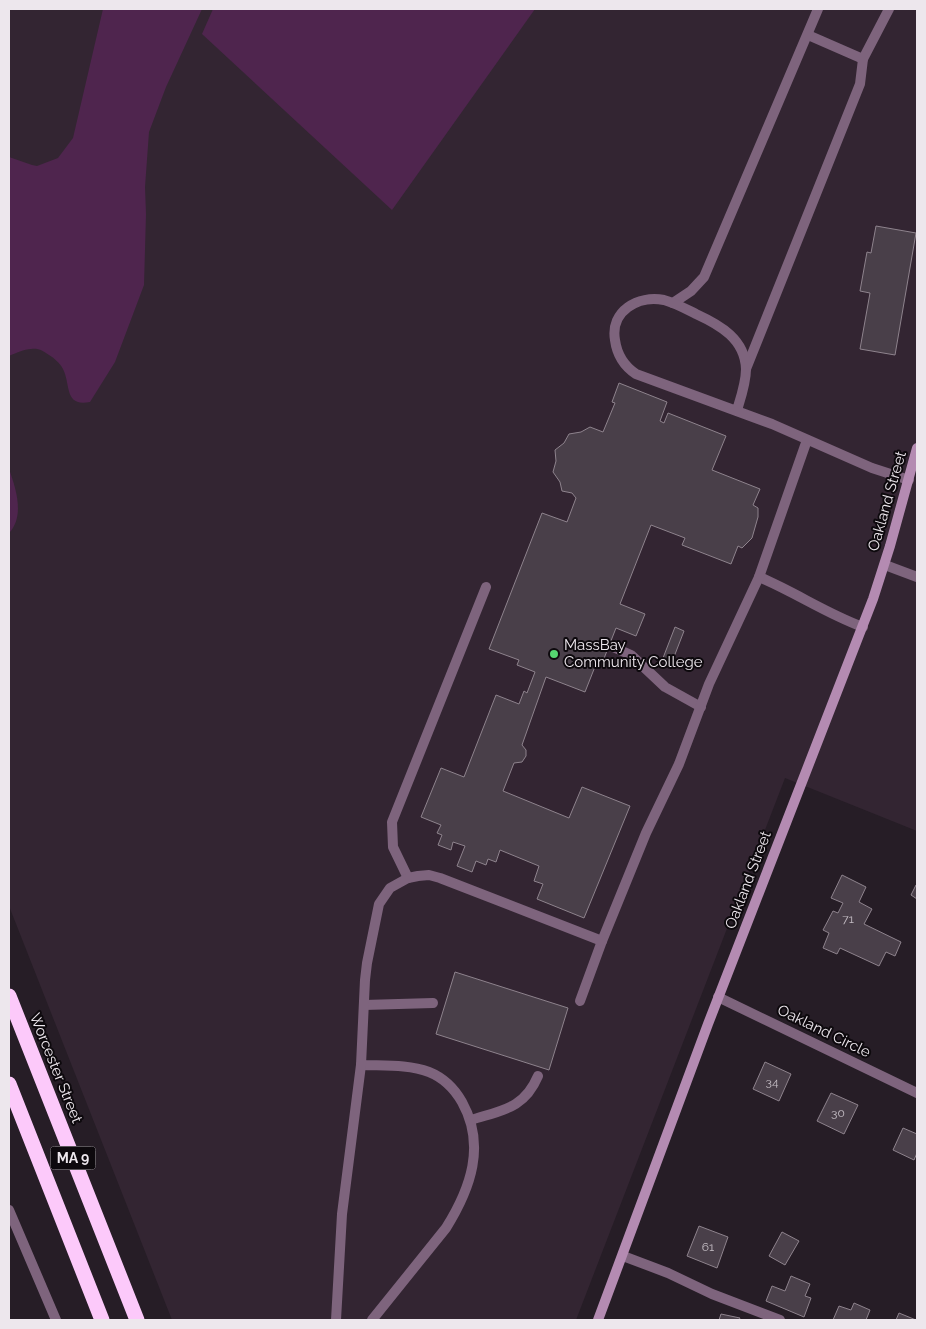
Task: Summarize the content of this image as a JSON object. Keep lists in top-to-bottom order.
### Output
{
  "streets": {
    "highway": ["Worcester Street", "MA 9"],
    "street": ["Oakland Street", "Oakland Circle"]
  },
  "crossings": [
    ["Oakland Street", "Oakland Circle"]
  ],
  "places": ["MassBay Community College"],
  "house_numbers": [
    "71",
    "34",
    "30",
    "61"
  ]
}
